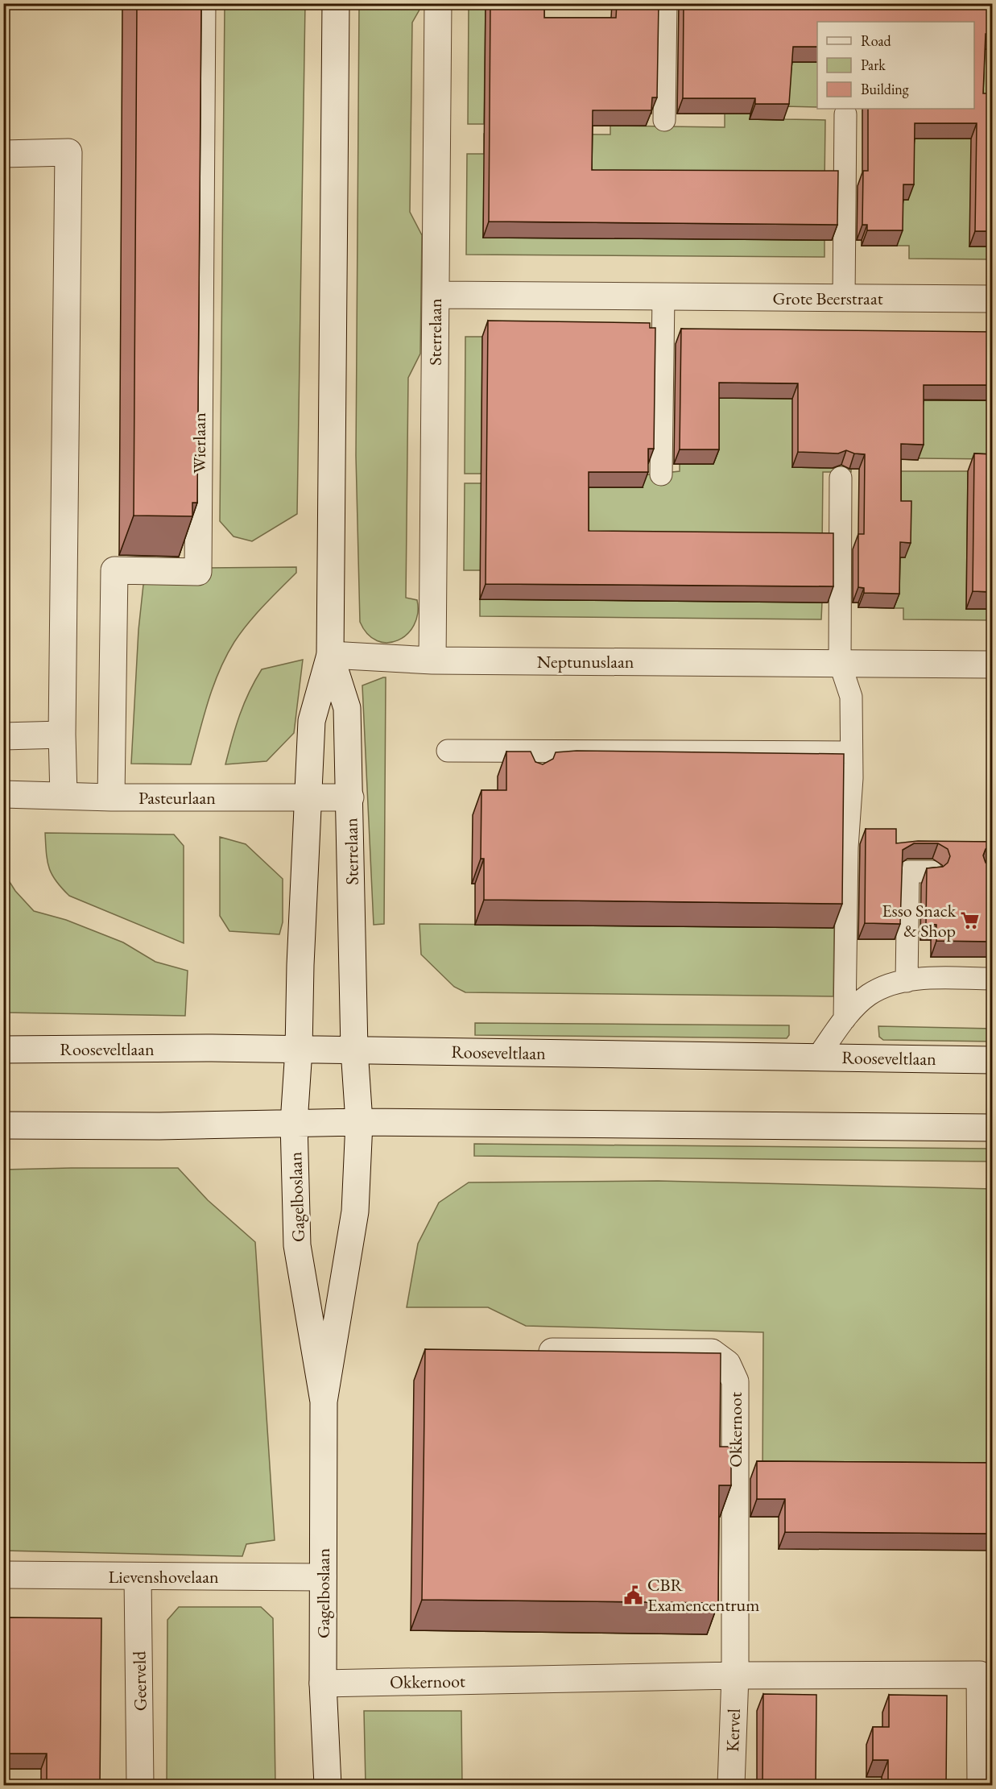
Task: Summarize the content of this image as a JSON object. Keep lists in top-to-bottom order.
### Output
{
  "streets": {
    "street": [
      "Grote Beerstraat",
      "Sterrelaan",
      "Wierlaan",
      "Neptunuslaan",
      "Pasteurlaan",
      "Rooseveltlaan",
      "Gagelboslaan",
      "Okkernoot",
      "Lievenshovelaan",
      "Geerveld",
      "Kervel"
    ]
  },
  "crossings": [
    ["Grote Beerstraat", "Sterrelaan"],
    ["Sterrelaan", "Neptunuslaan"],
    ["Sterrelaan", "Pasteurlaan"],
    ["Sterrelaan", "Rooseveltlaan"],
    ["Sterrelaan", "Gagelboslaan"],
    ["Wierlaan", "Pasteurlaan"],
    ["Rooseveltlaan", "Gagelboslaan"],
    ["Gagelboslaan", "Okkernoot"],
    ["Gagelboslaan", "Lievenshovelaan"],
    ["Okkernoot", "Kervel"],
    ["Lievenshovelaan", "Geerveld"]
  ],
  "places": {
    "supermarket": ["Esso Snack & Shop"],
    "public building": ["CBR Examencentrum"]
  },
  "legend": ["Road", "Park", "Building"]
}
